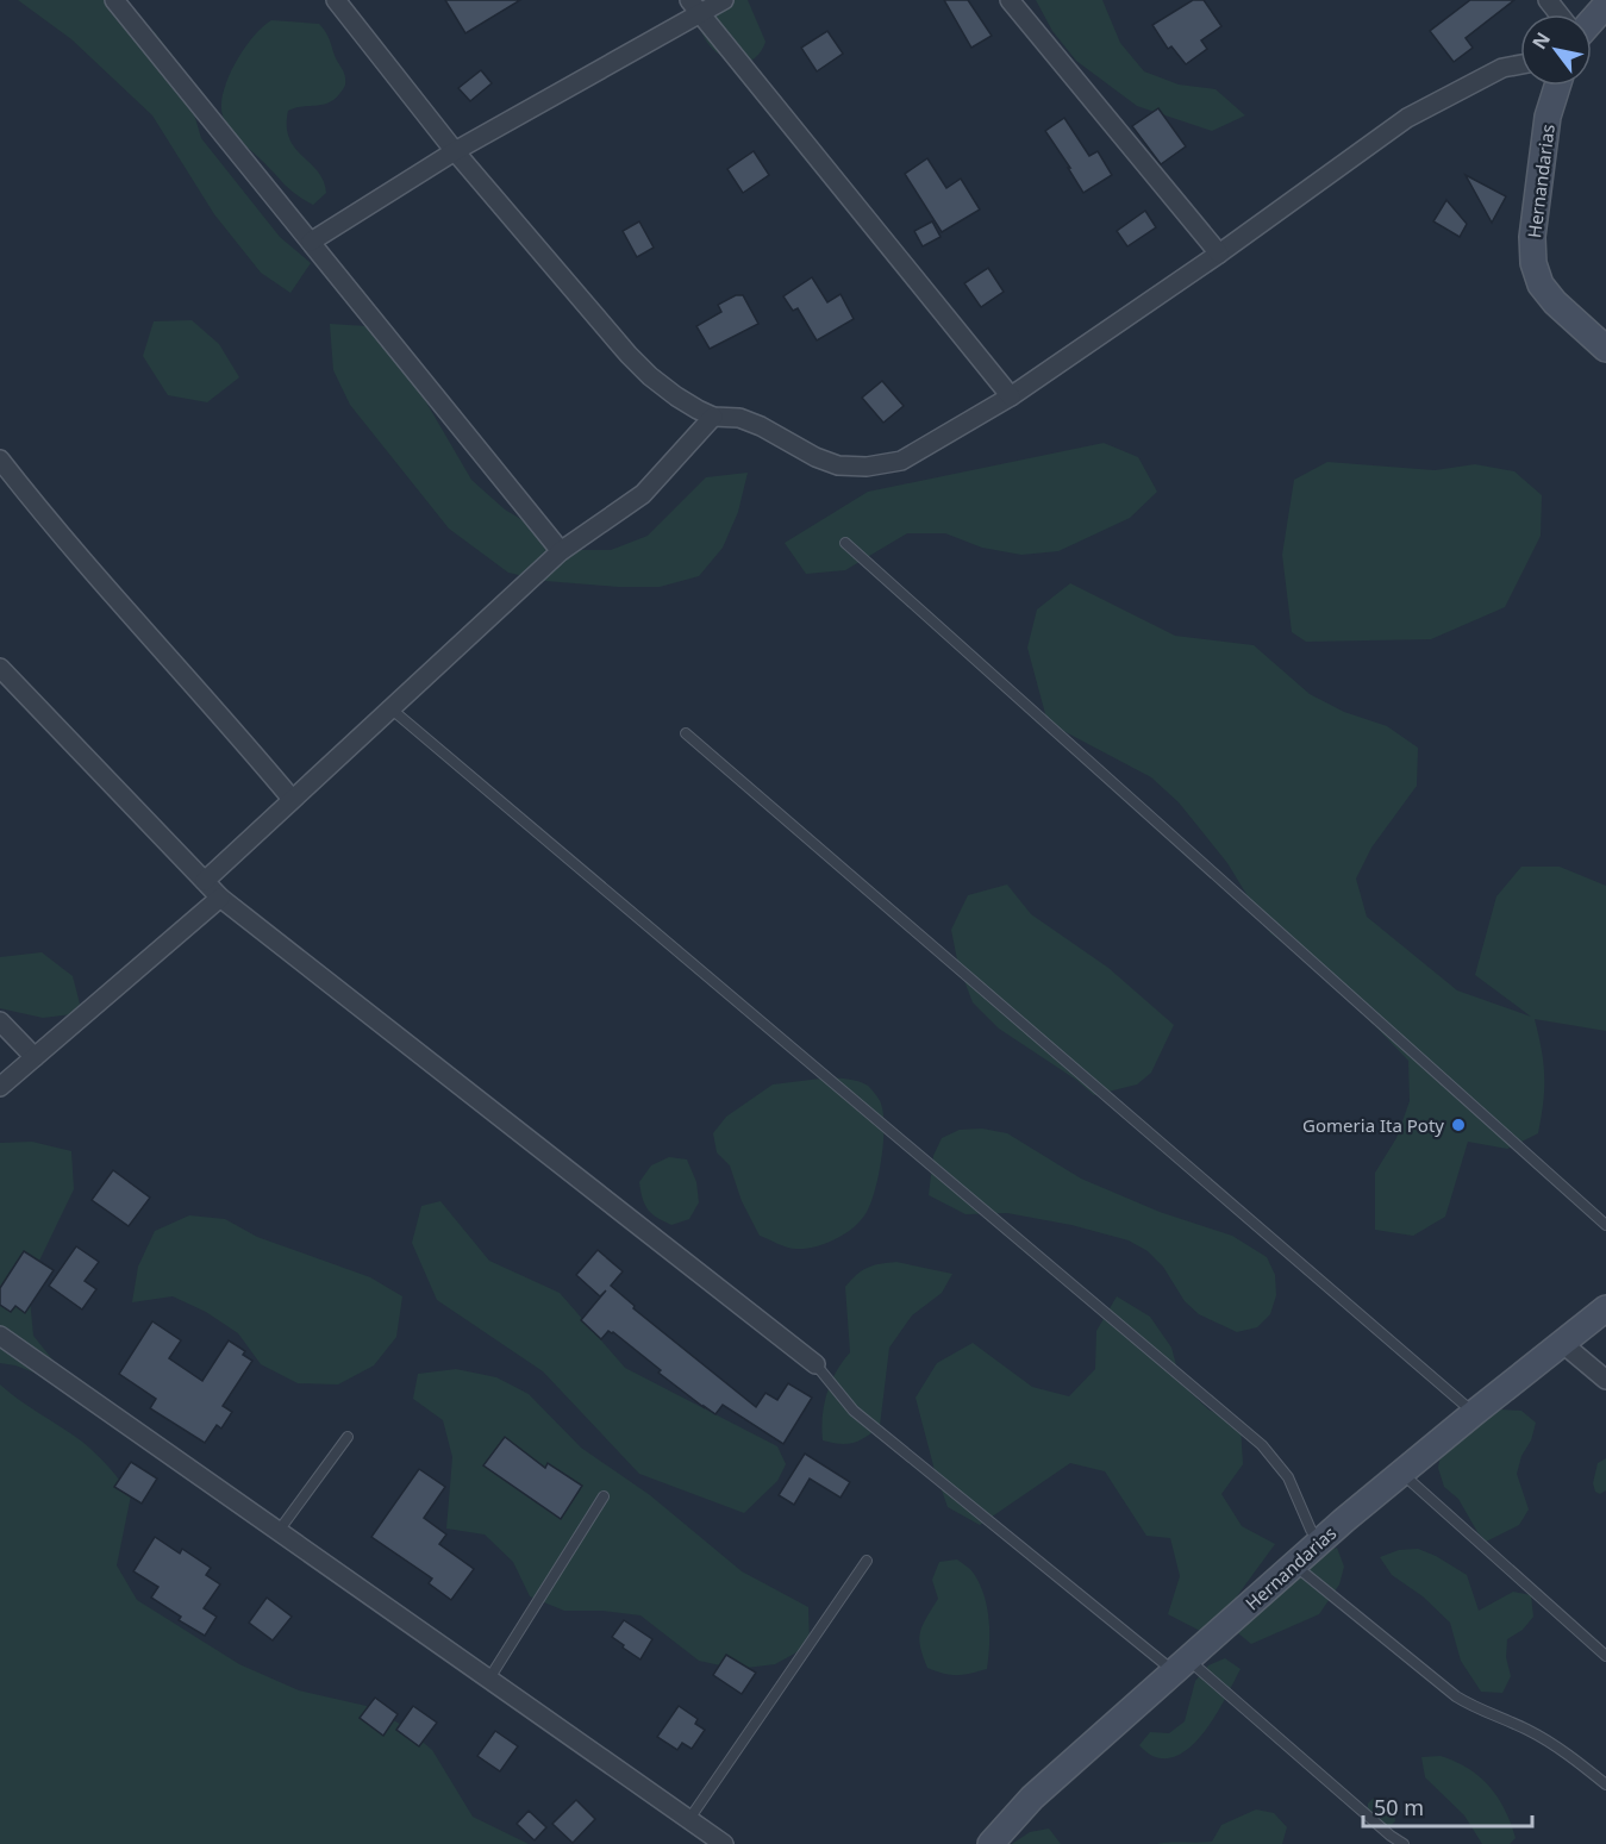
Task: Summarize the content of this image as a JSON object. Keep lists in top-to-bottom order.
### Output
{
  "streets": {
    "street": ["Hernandarias"]
  },
  "places": ["Gomeria Ita Poty"],
  "scale_bar": "50 m",
  "north": "top left"
}
